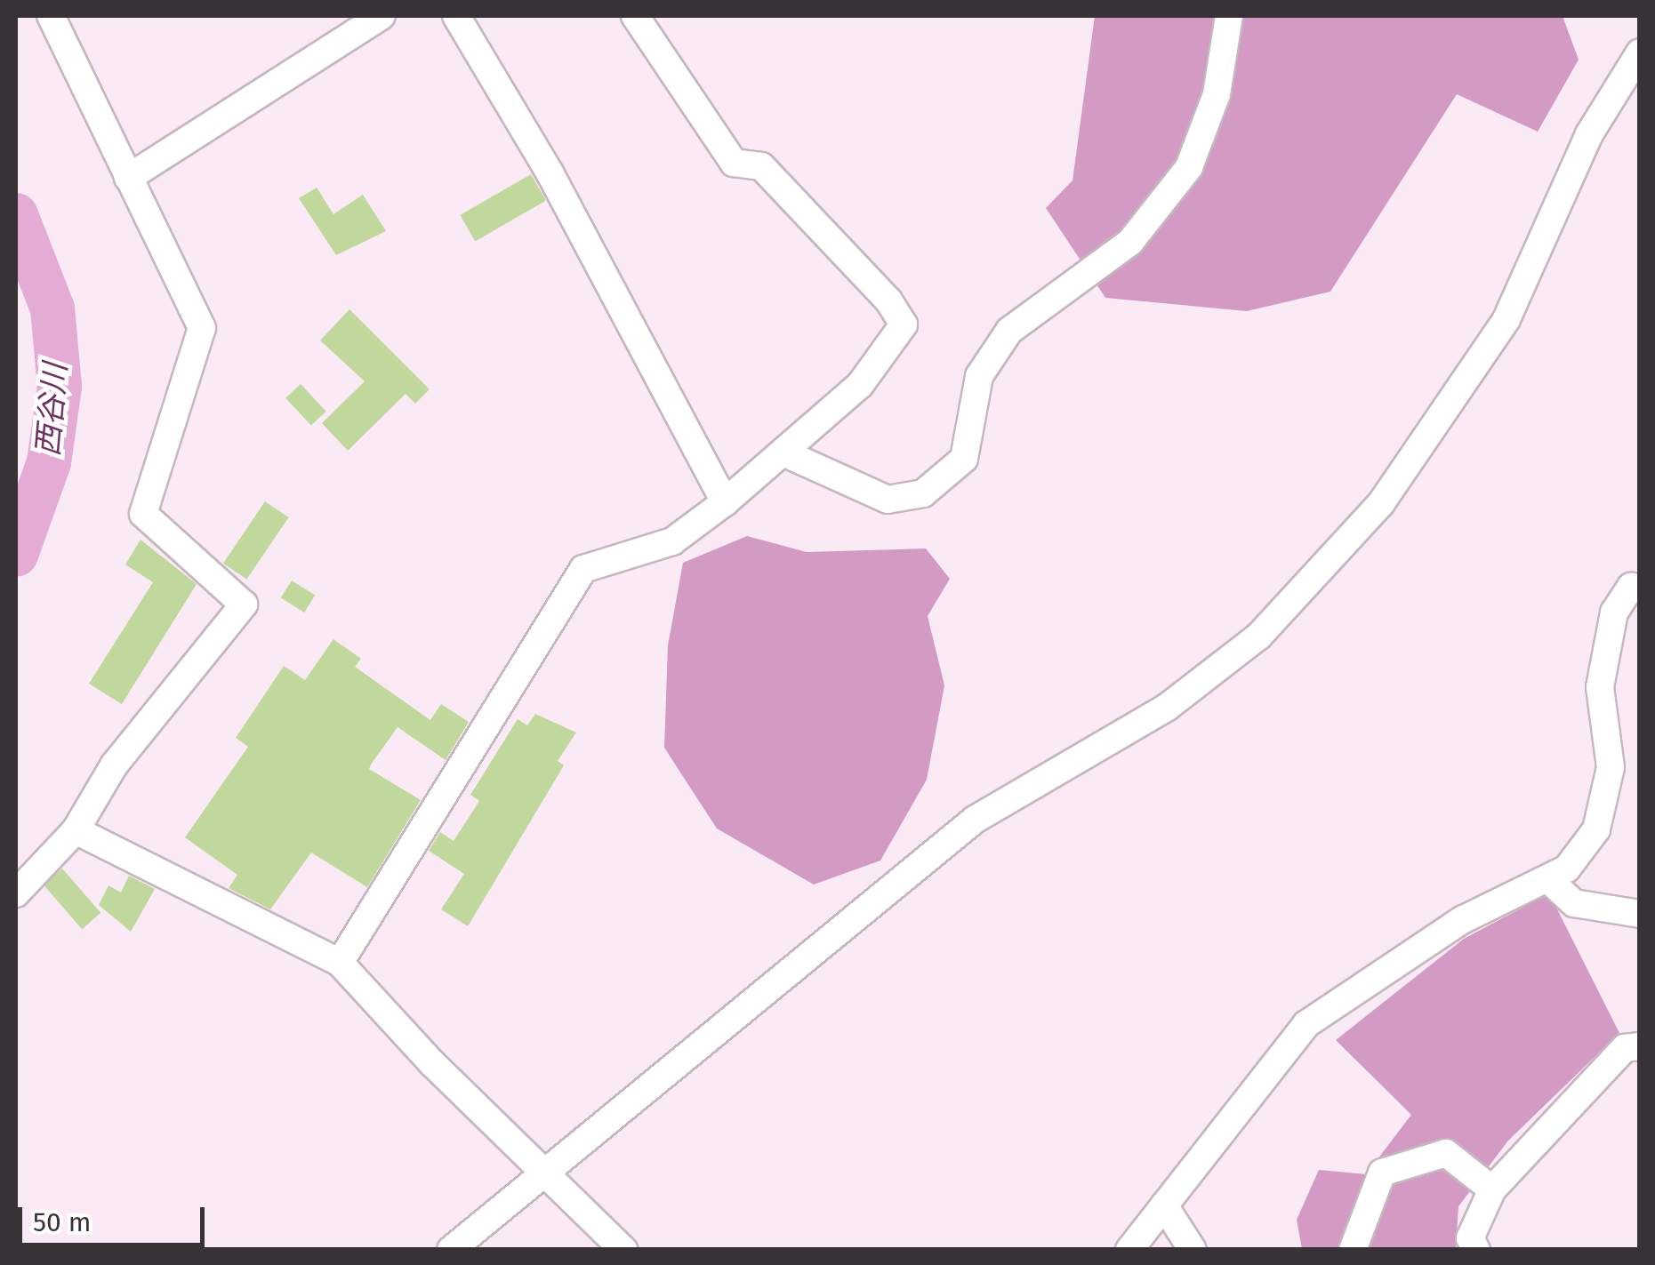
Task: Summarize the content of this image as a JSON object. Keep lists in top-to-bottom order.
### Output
{
  "water": ["西谷川"],
  "scale_bar": "50 m"
}
